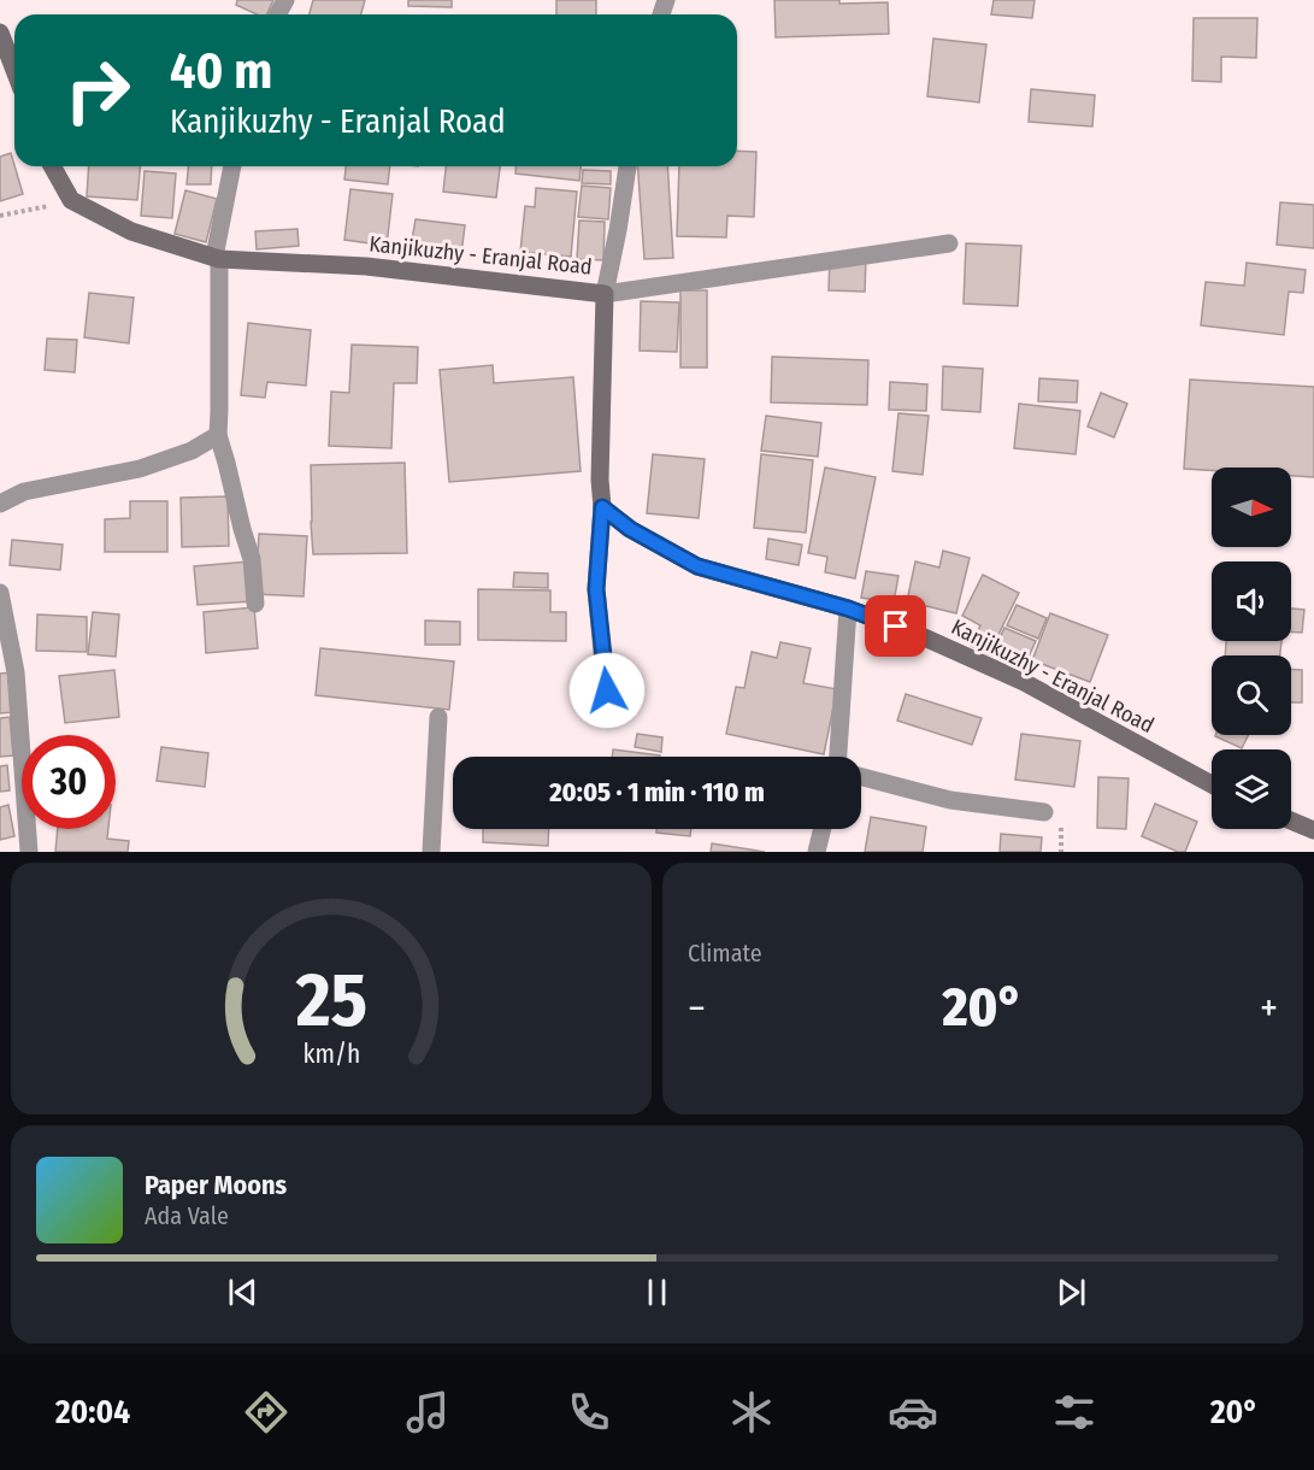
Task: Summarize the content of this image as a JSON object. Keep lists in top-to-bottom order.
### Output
{
  "streets": {
    "main road": ["Kanjikuzhy - Eranjal Road"]
  },
  "north": "right",
  "page": {
    "turn": ["40 m", "Kanjikuzhy - Eranjal Road"],
    "limit": "30",
    "trip": "20:05 · 1 min · 110 m",
    "tile": "Climate",
    "heat": ["−", "20°", "+"],
    "song": ["Paper Moons", "Ada Vale"],
    "tabs": ["20:04", "20°"],
    "gauge": ["25", "km/h"]
  }
}
